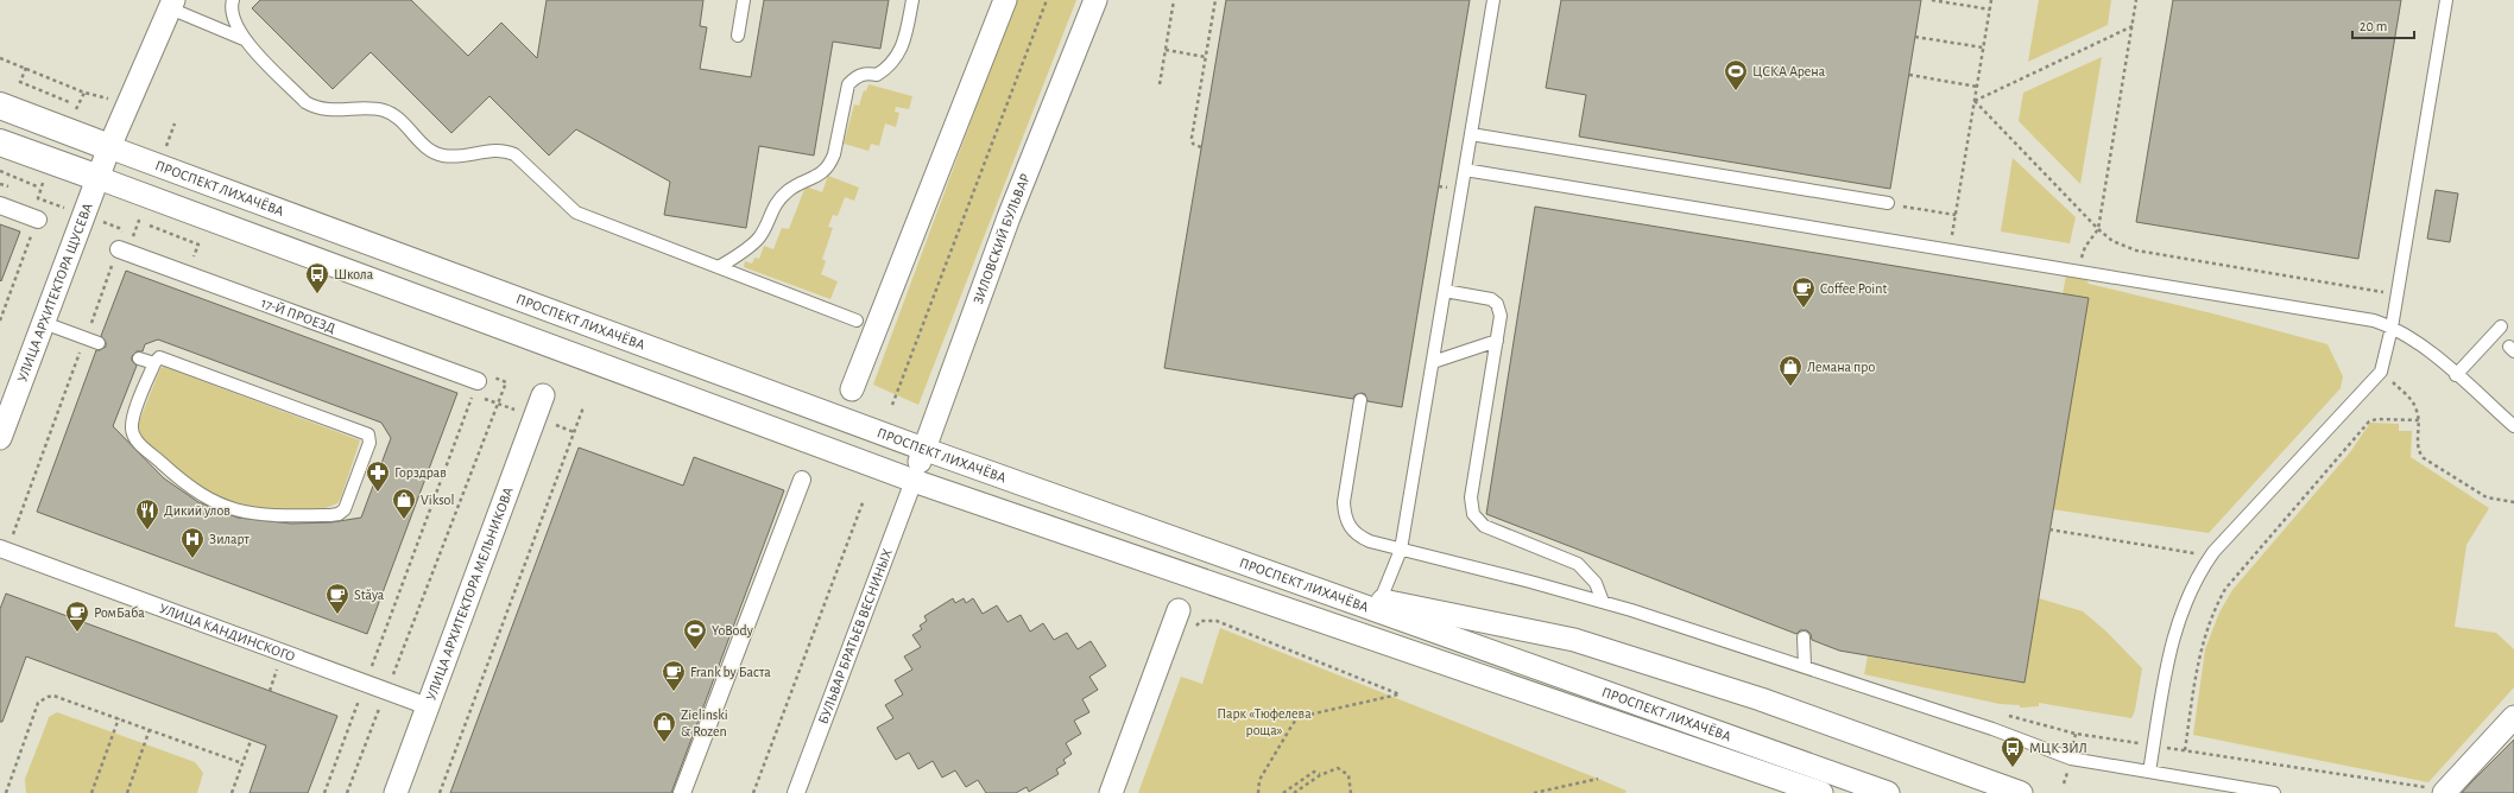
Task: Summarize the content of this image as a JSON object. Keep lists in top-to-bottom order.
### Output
{
  "streets": {
    "street": [
      "ПРОСПЕКТ ЛИХАЧЁВА",
      "ЗИЛОВСКИЙ БУЛЬВАР",
      "УЛИЦА АРХИТЕКТОРА ЩУСЕВА",
      "17-Й ПРОЕЗД",
      "УЛИЦА АРХИТЕКТОРА МЕЛЬНИКОВА",
      "УЛИЦА КАНДИНСКОГО",
      "БУЛЬВАР БРАТЬЕВ ВЕСНИНЫХ"
    ]
  },
  "crossings": [
    ["ПРОСПЕКТ ЛИХАЧЁВА", "ЗИЛОВСКИЙ БУЛЬВАР"],
    ["ПРОСПЕКТ ЛИХАЧЁВА", "УЛИЦА АРХИТЕКТОРА ЩУСЕВА"],
    ["ПРОСПЕКТ ЛИХАЧЁВА", "БУЛЬВАР БРАТЬЕВ ВЕСНИНЫХ"],
    ["ЗИЛОВСКИЙ БУЛЬВАР", "БУЛЬВАР БРАТЬЕВ ВЕСНИНЫХ"],
    ["УЛИЦА АРХИТЕКТОРА МЕЛЬНИКОВА", "УЛИЦА КАНДИНСКОГО"]
  ],
  "parks": ["Парк «Тюфелева роща»"],
  "places": {
    "sports": ["ЦСКА Арена", "YoBody"],
    "bus stop": ["Школа", "МЦК ЗИЛ"],
    "cafe": [
      "Coffee Point",
      "Stăya",
      "РомБаба",
      "Frank by Баста"
    ],
    "shop": ["Лемана про", "Viksol", "Zielinski & Rozen"],
    "pharmacy": ["Горздрав"],
    "restaurant": ["Дикий улов"],
    "hospital": ["Зиларт"]
  },
  "scale_bar": "20 m"
}
